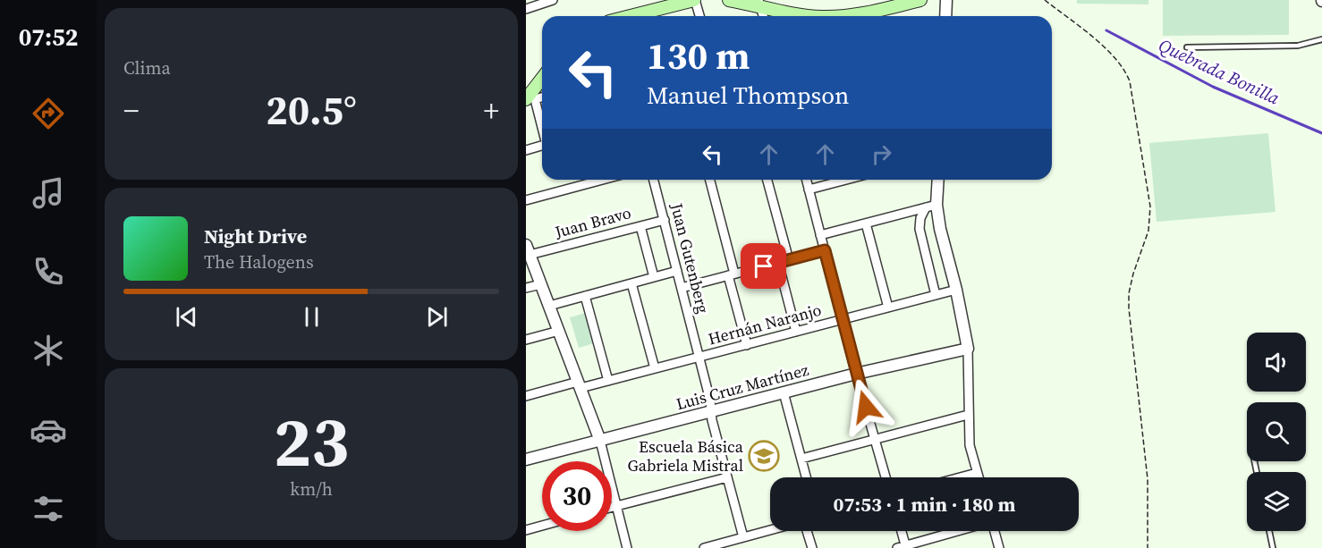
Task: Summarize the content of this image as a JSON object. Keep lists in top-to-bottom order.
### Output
{
  "streets": {
    "street": [
      "Juan Bravo",
      "Juan Gutenberg",
      "Hernán Naranjo",
      "Luis Cruz Martínez"
    ]
  },
  "crossings": [
    ["Juan Bravo", "Juan Gutenberg"],
    ["Juan Gutenberg", "Hernán Naranjo"],
    ["Juan Gutenberg", "Luis Cruz Martínez"]
  ],
  "water": ["Quebrada Bonilla"],
  "places": {
    "school or university": ["Escuela Básica Gabriela Mistral"]
  },
  "page": {
    "tabs": "07:52",
    "tile": [
      "Clima",
      ["23", "km/h"]
    ],
    "turn": ["130 m", "Manuel Thompson"],
    "heat": ["−", "20.5°", "+"],
    "song": ["Night Drive", "The Halogens"],
    "limit": "30",
    "trip": "07:53 · 1 min · 180 m"
  }
}
